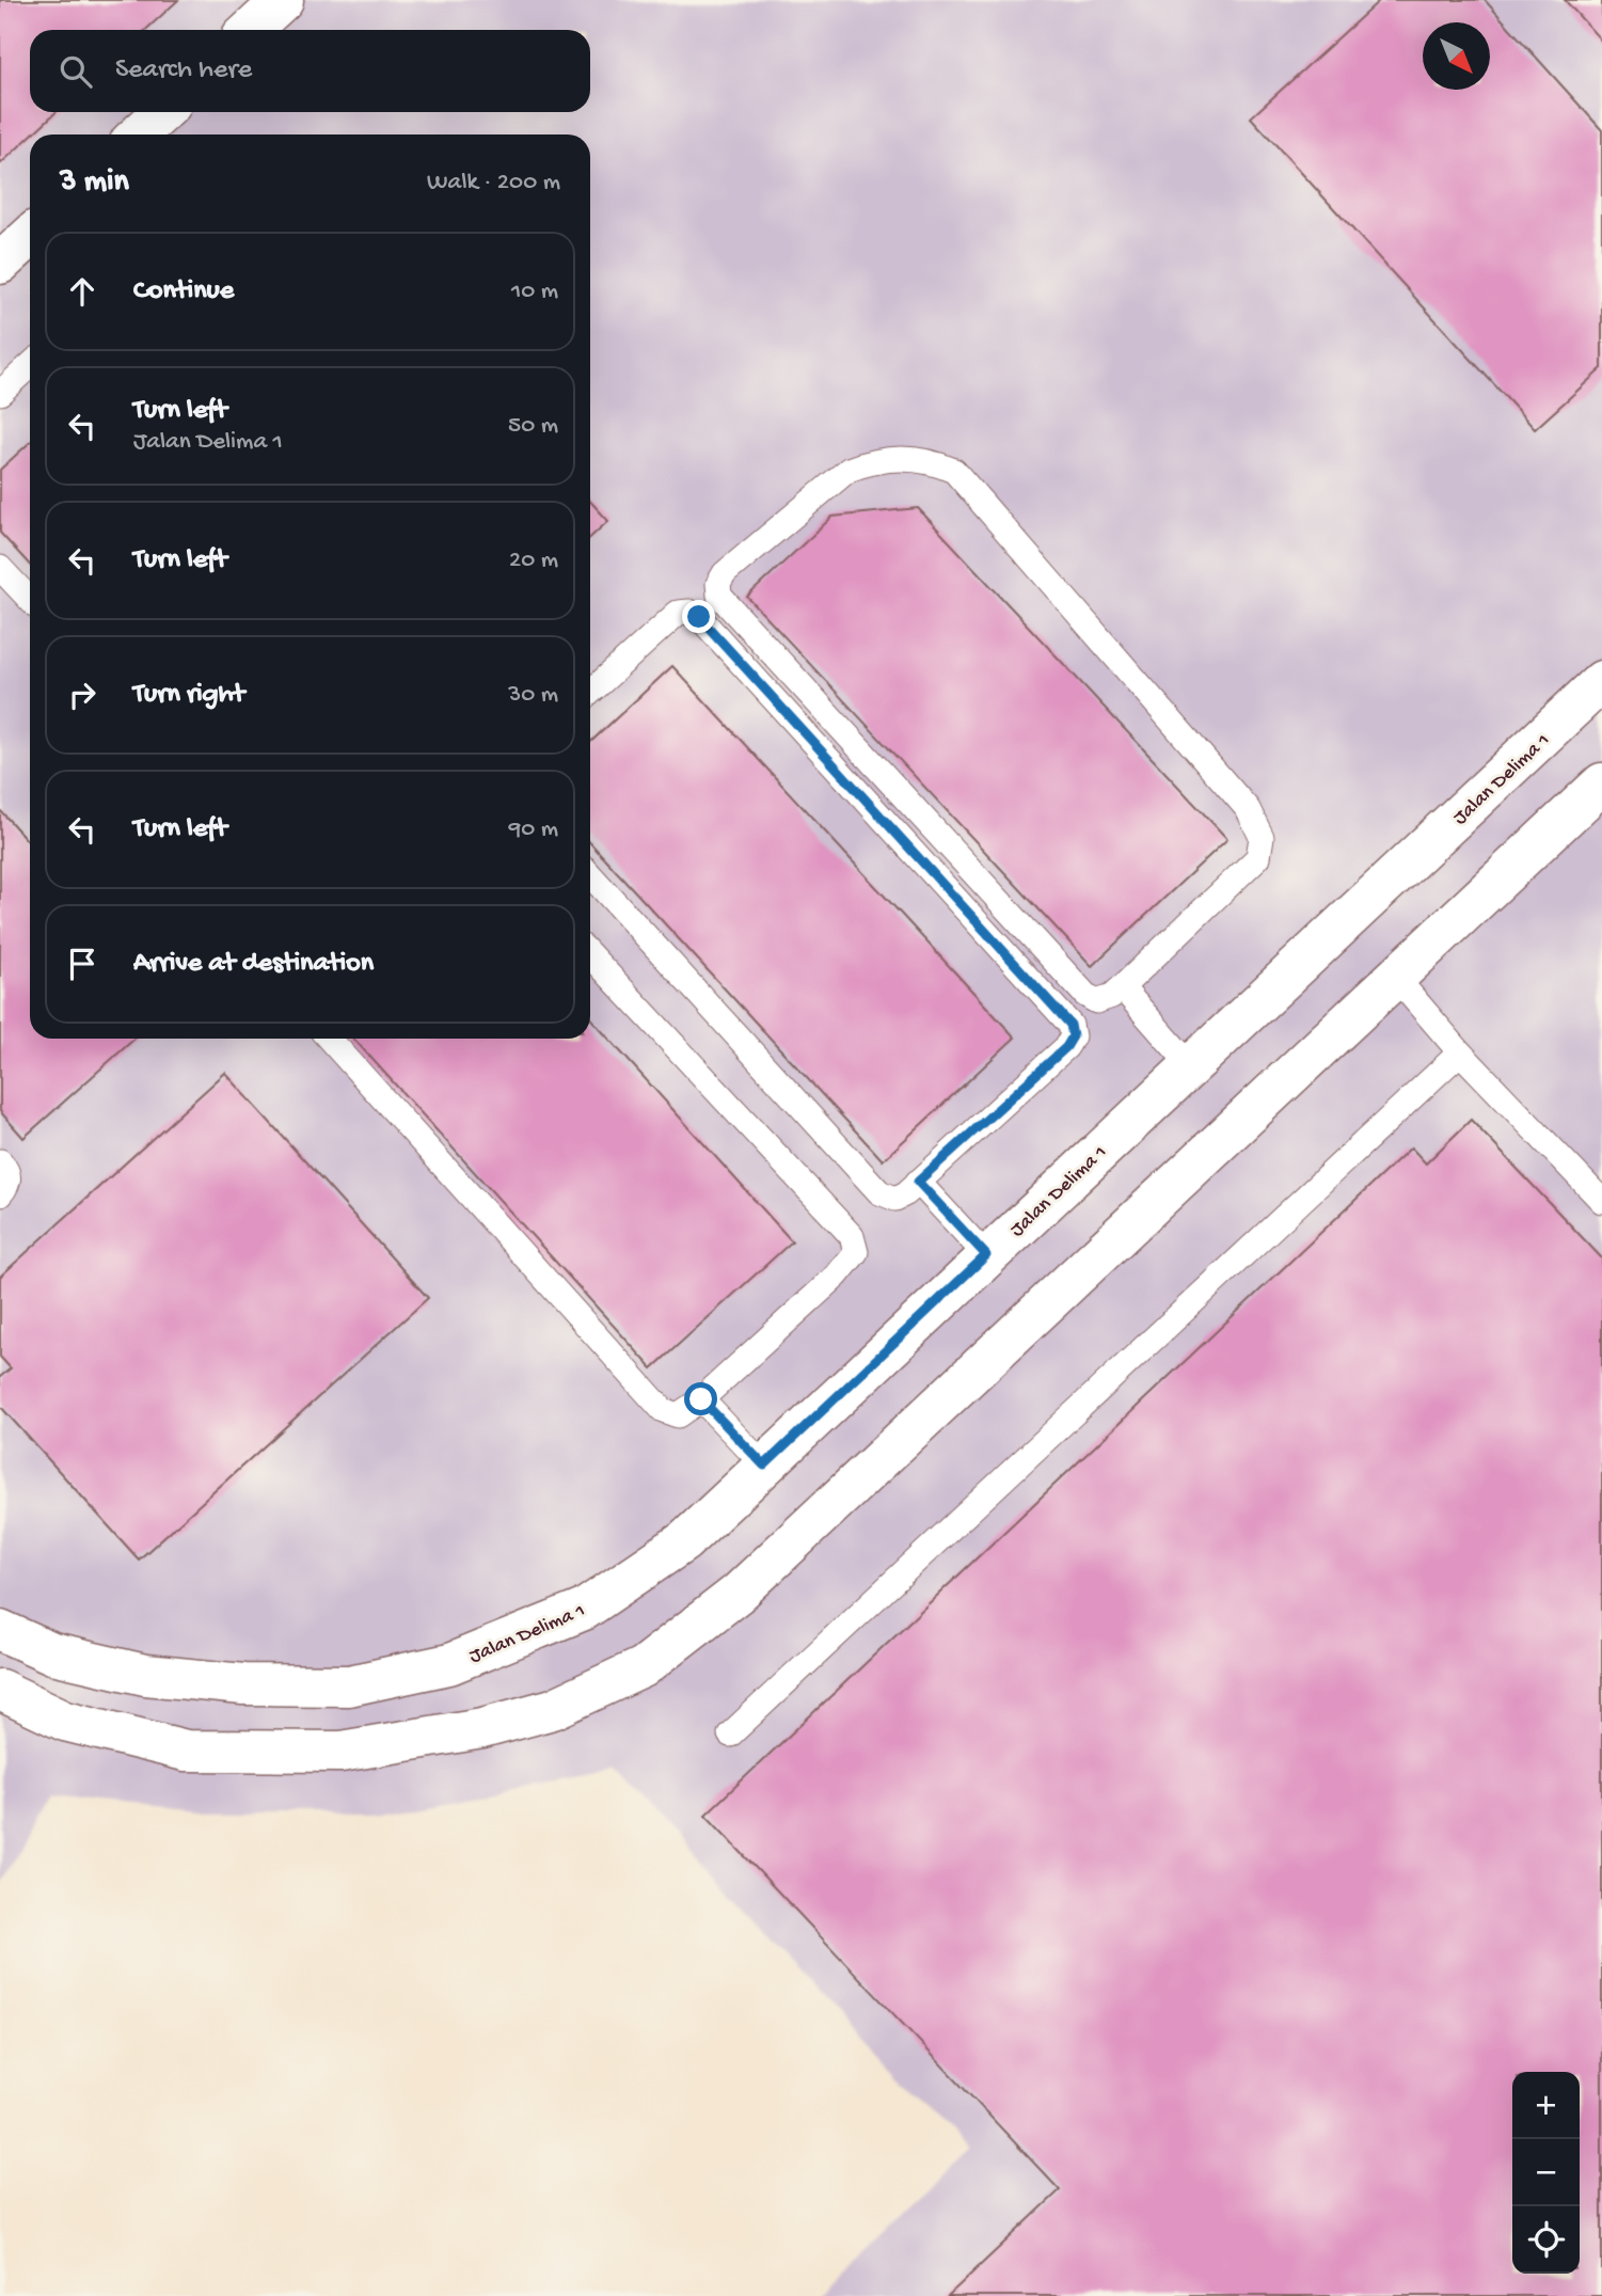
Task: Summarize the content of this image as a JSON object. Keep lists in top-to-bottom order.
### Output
{
  "streets": {
    "street": ["Jalan Delima 1"]
  },
  "north": "bottom right",
  "page": {
    "search": "Search here",
    "heading": ["3 min", "Walk · 200 m"],
    "list": [
      ["Continue", "10 m"],
      ["Turn left", "Jalan Delima 1", "50 m"],
      ["Turn left", "20 m"],
      ["Turn right", "30 m"],
      ["Turn left", "90 m"],
      "Arrive at destination"
    ],
    "map_buttons": ["+", "−"]
  }
}
